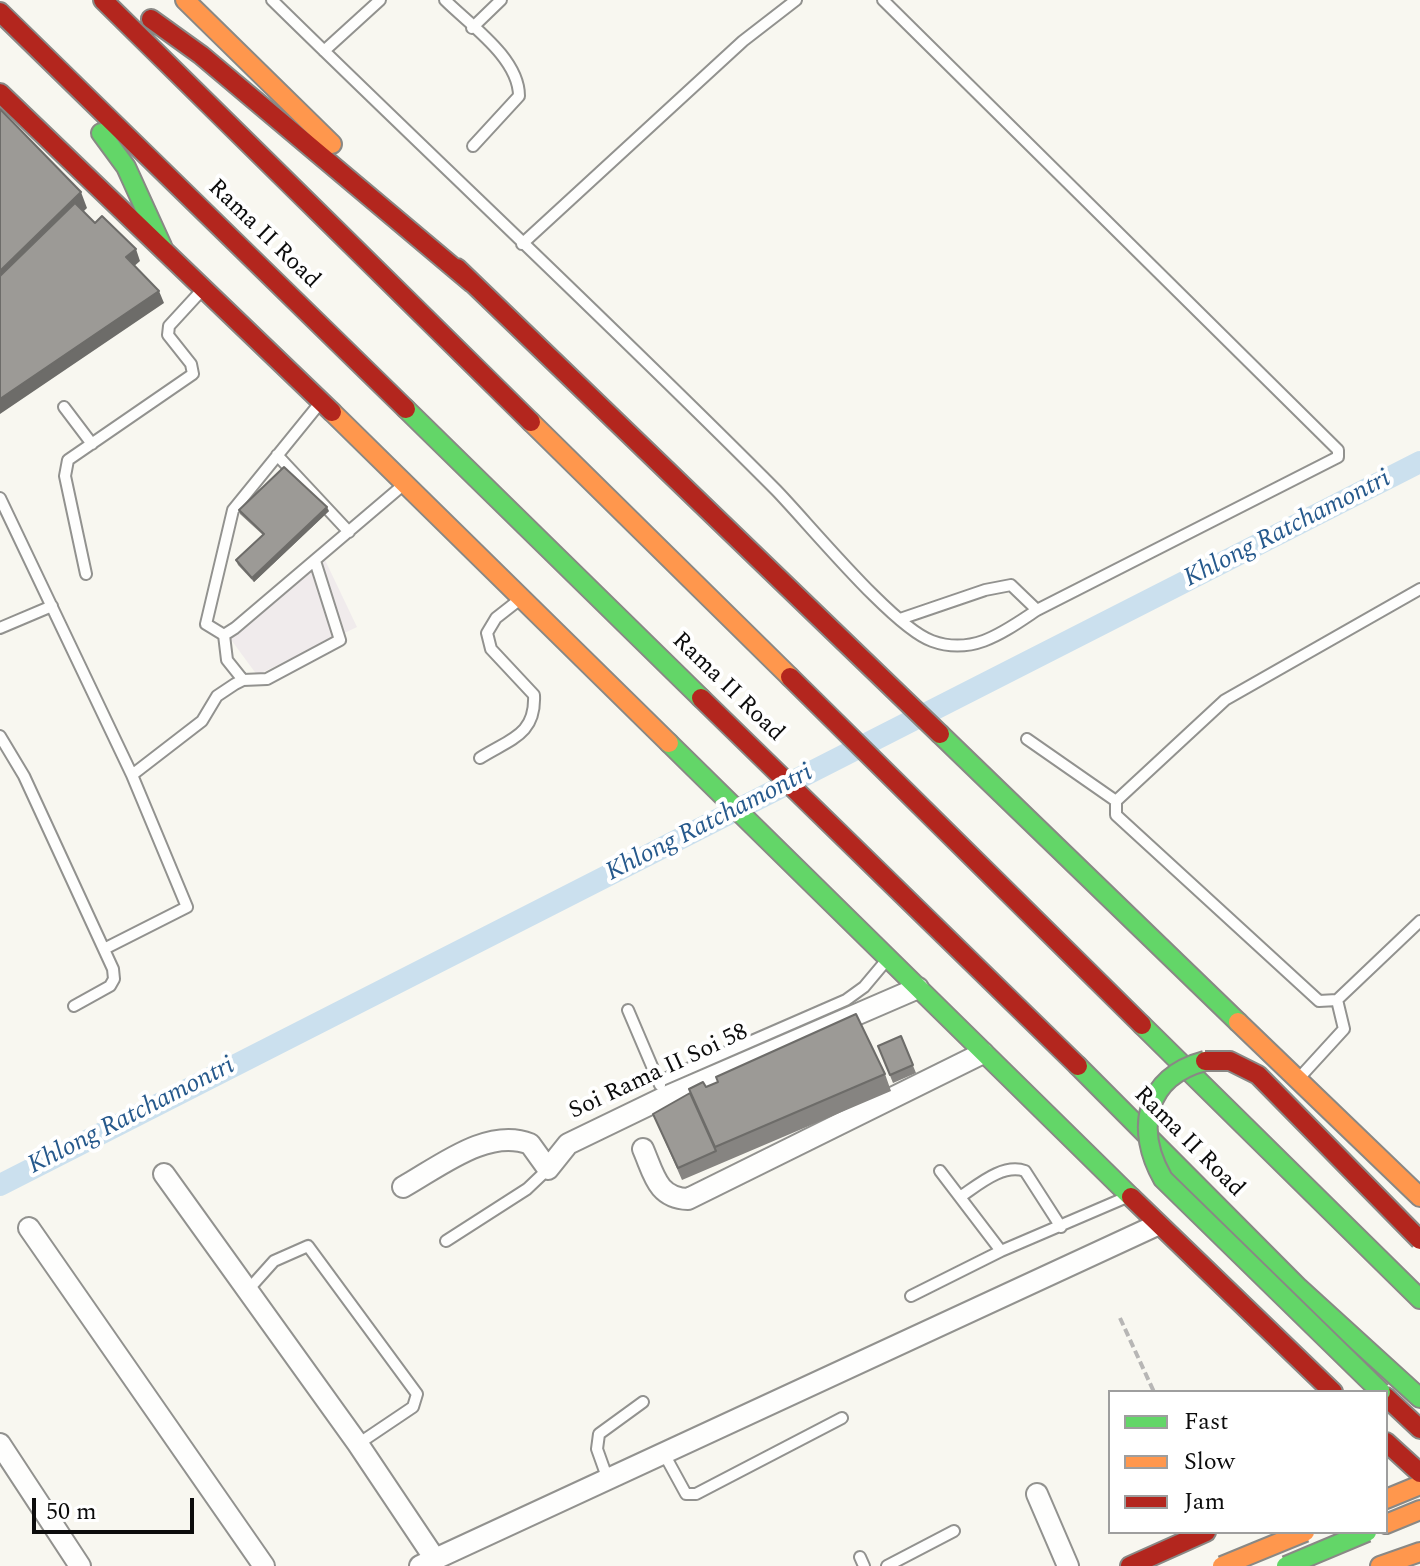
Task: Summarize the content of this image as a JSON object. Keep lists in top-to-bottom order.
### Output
{
  "streets": {
    "main road": ["Rama II Road"],
    "street": ["Soi Rama II Soi 58"]
  },
  "water": ["Khlong Ratchamontri"],
  "legend": ["Fast", "Slow", "Jam"],
  "scale_bar": "50 m"
}
